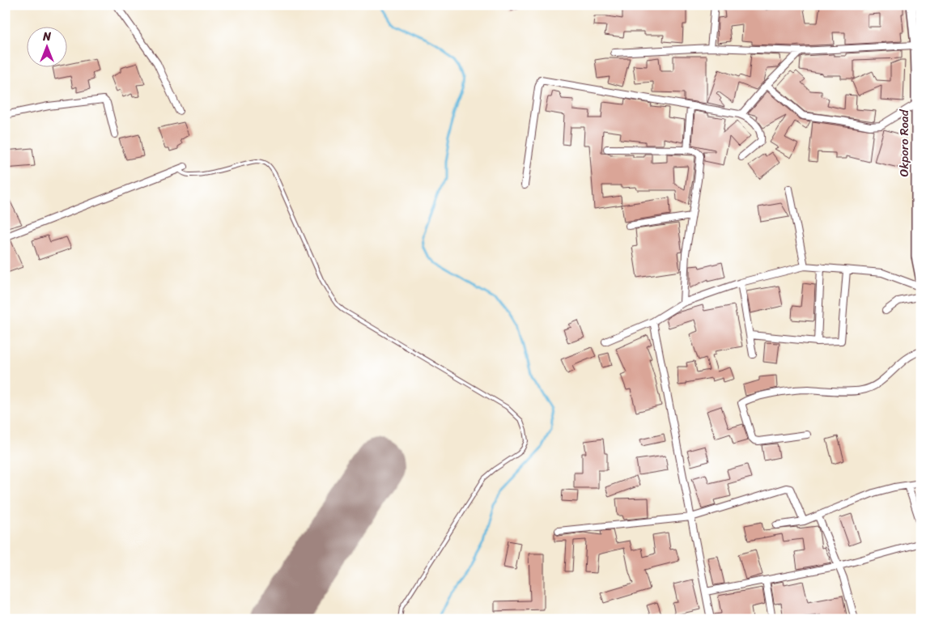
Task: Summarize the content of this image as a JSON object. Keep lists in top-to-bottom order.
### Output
{
  "streets": {
    "main road": ["Okporo Road"]
  },
  "north": "top"
}
